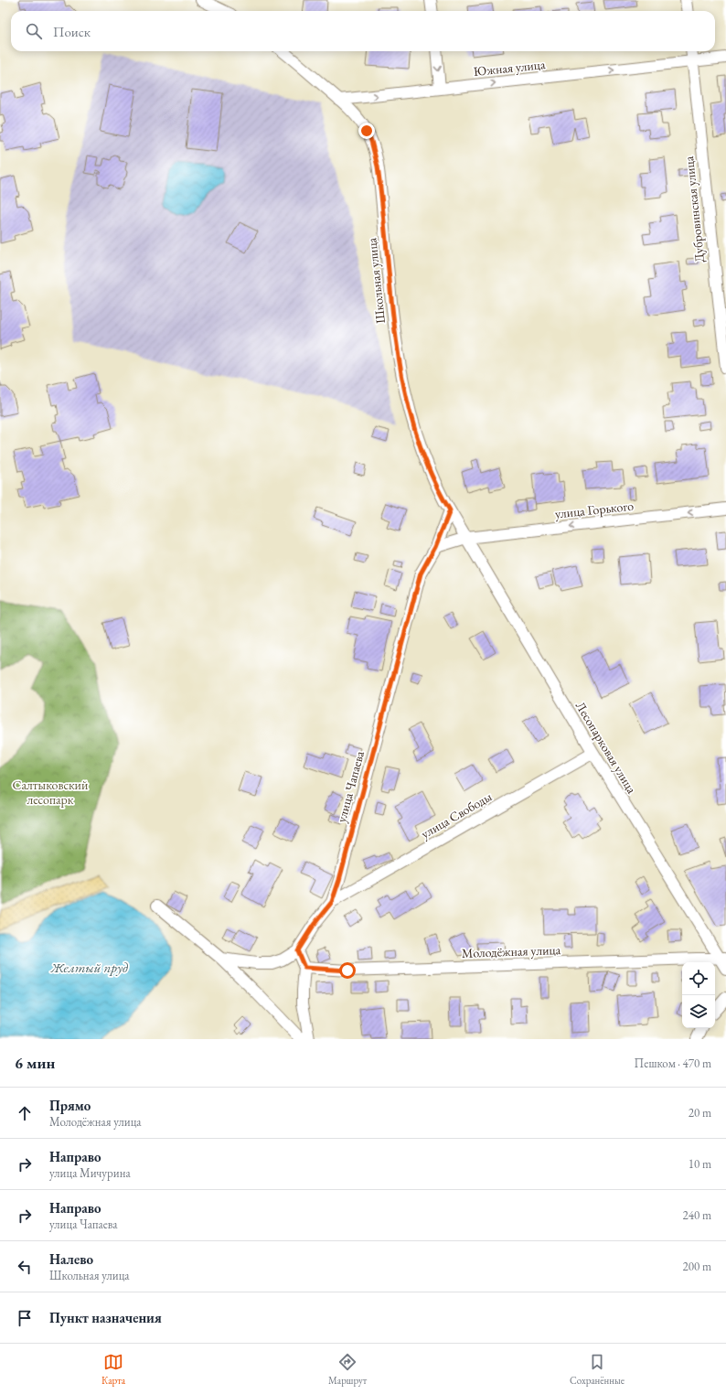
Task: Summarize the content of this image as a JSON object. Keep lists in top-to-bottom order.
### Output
{
  "streets": {
    "street": [
      "Южная улица",
      "Дубровинская улица",
      "Школьная улица",
      "улица Горького",
      "Лесопарковая улица",
      "улица Чапаева",
      "улица Свободы",
      "Молодёжная улица"
    ]
  },
  "crossings": [
    ["Южная улица", "Дубровинская улица"],
    ["Южная улица", "Школьная улица"],
    ["Школьная улица", "улица Горького"],
    ["Школьная улица", "Лесопарковая улица"],
    ["Школьная улица", "улица Чапаева"],
    ["улица Горького", "Лесопарковая улица"],
    ["Лесопарковая улица", "улица Свободы"],
    ["Лесопарковая улица", "Молодёжная улица"],
    ["улица Чапаева", "улица Свободы"]
  ],
  "one_way": ["Южная улица", "улица Горького"],
  "water": ["Желтый пруд"],
  "parks": ["Салтыковский лесопарк"],
  "page": {
    "search": "Поиск",
    "heading": ["6 мин", "Пешком · 470 m"],
    "list": [
      ["Прямо", "Молодёжная улица", "20 m"],
      ["Направо", "улица Мичурина", "10 m"],
      ["Направо", "улица Чапаева", "240 m"],
      ["Налево", "Школьная улица", "200 m"],
      "Пункт назначения"
    ],
    "nav": ["Карта", "Маршрут", "Сохранённые"]
  }
}
